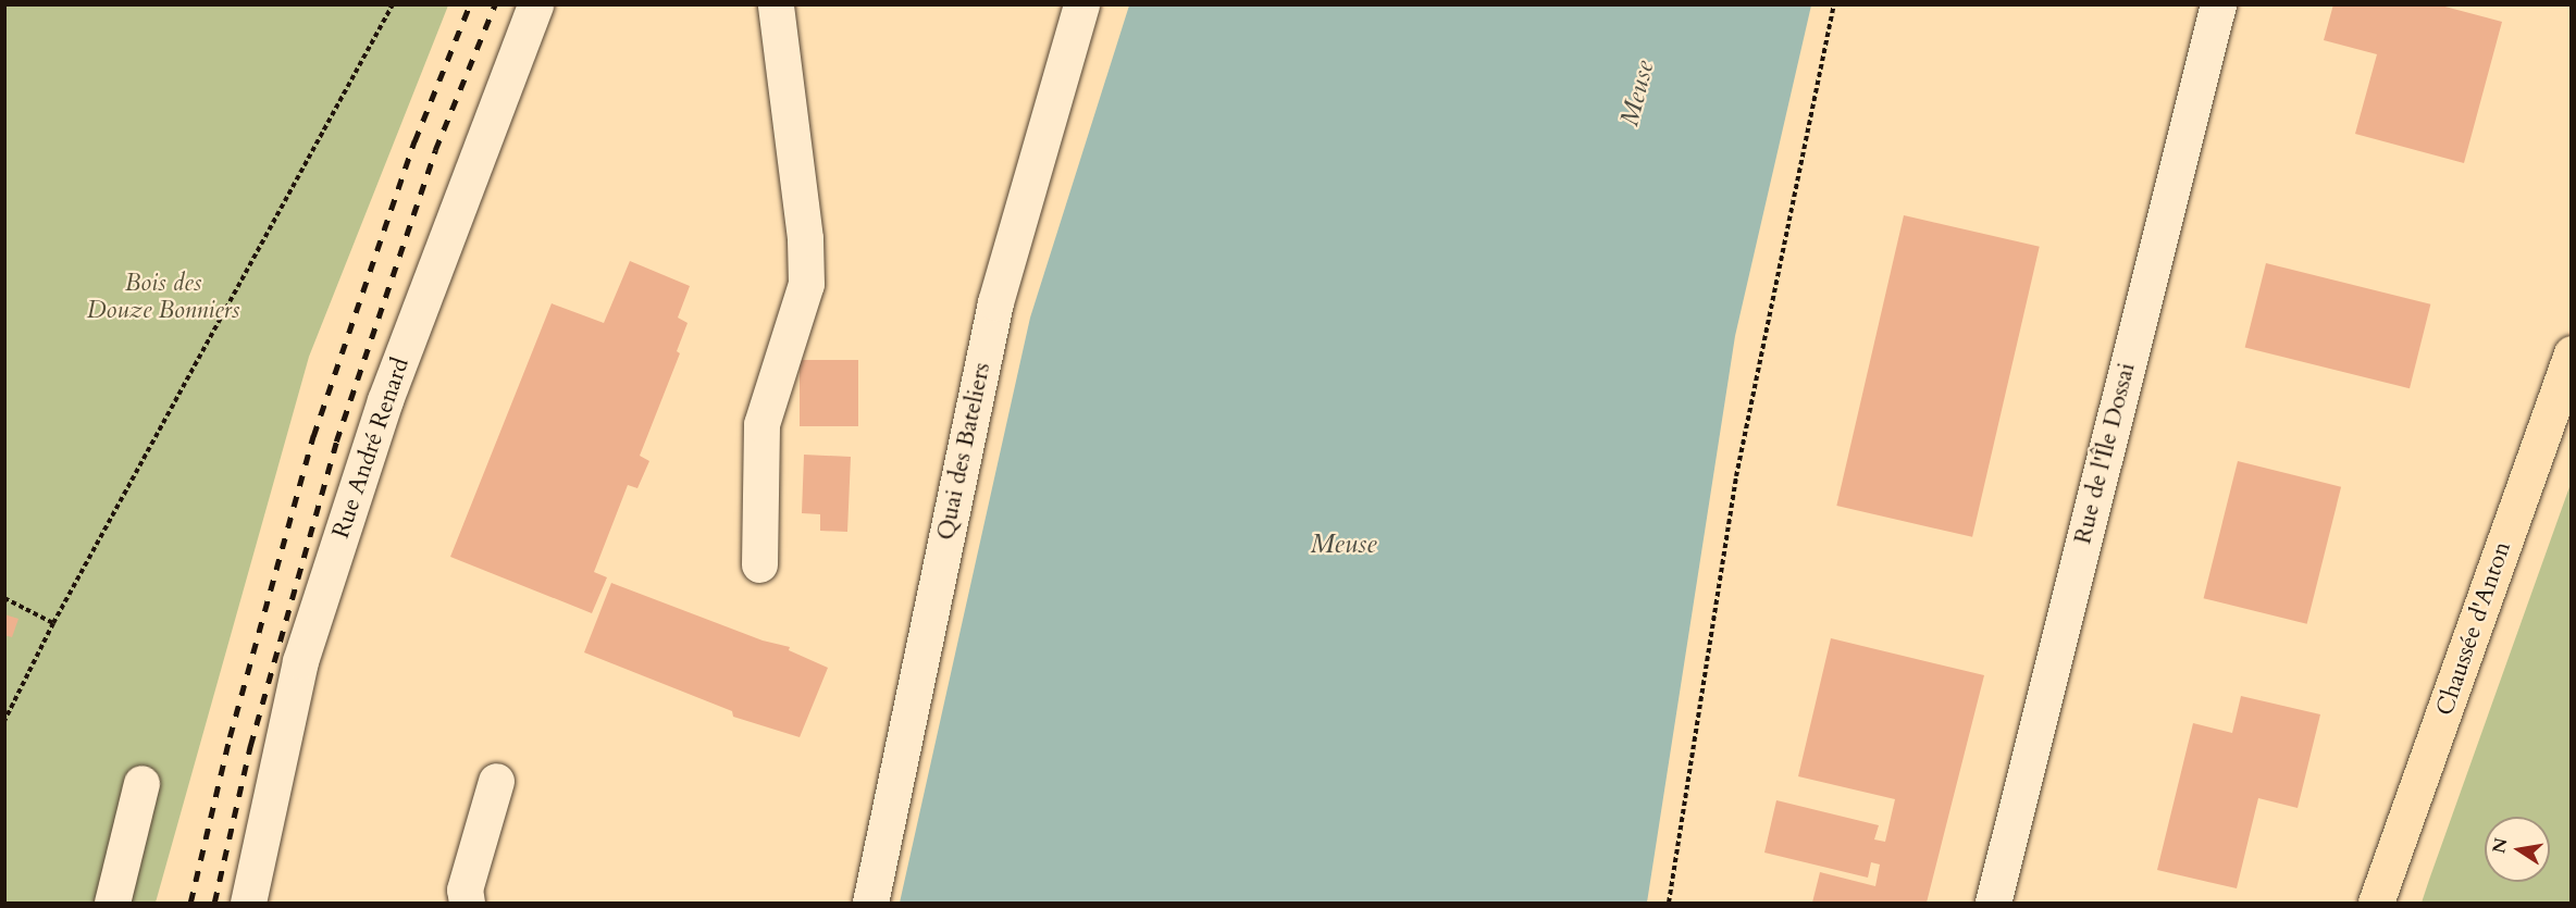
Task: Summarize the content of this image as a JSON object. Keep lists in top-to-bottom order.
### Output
{
  "streets": {
    "main road": ["Chaussée d'Anton"],
    "street": ["Rue André Renard", "Quai des Bateliers", "Rue de l'Île Dossai"]
  },
  "water": ["Meuse"],
  "parks": ["Bois des Douze Bonniers"],
  "north": "left"
}
